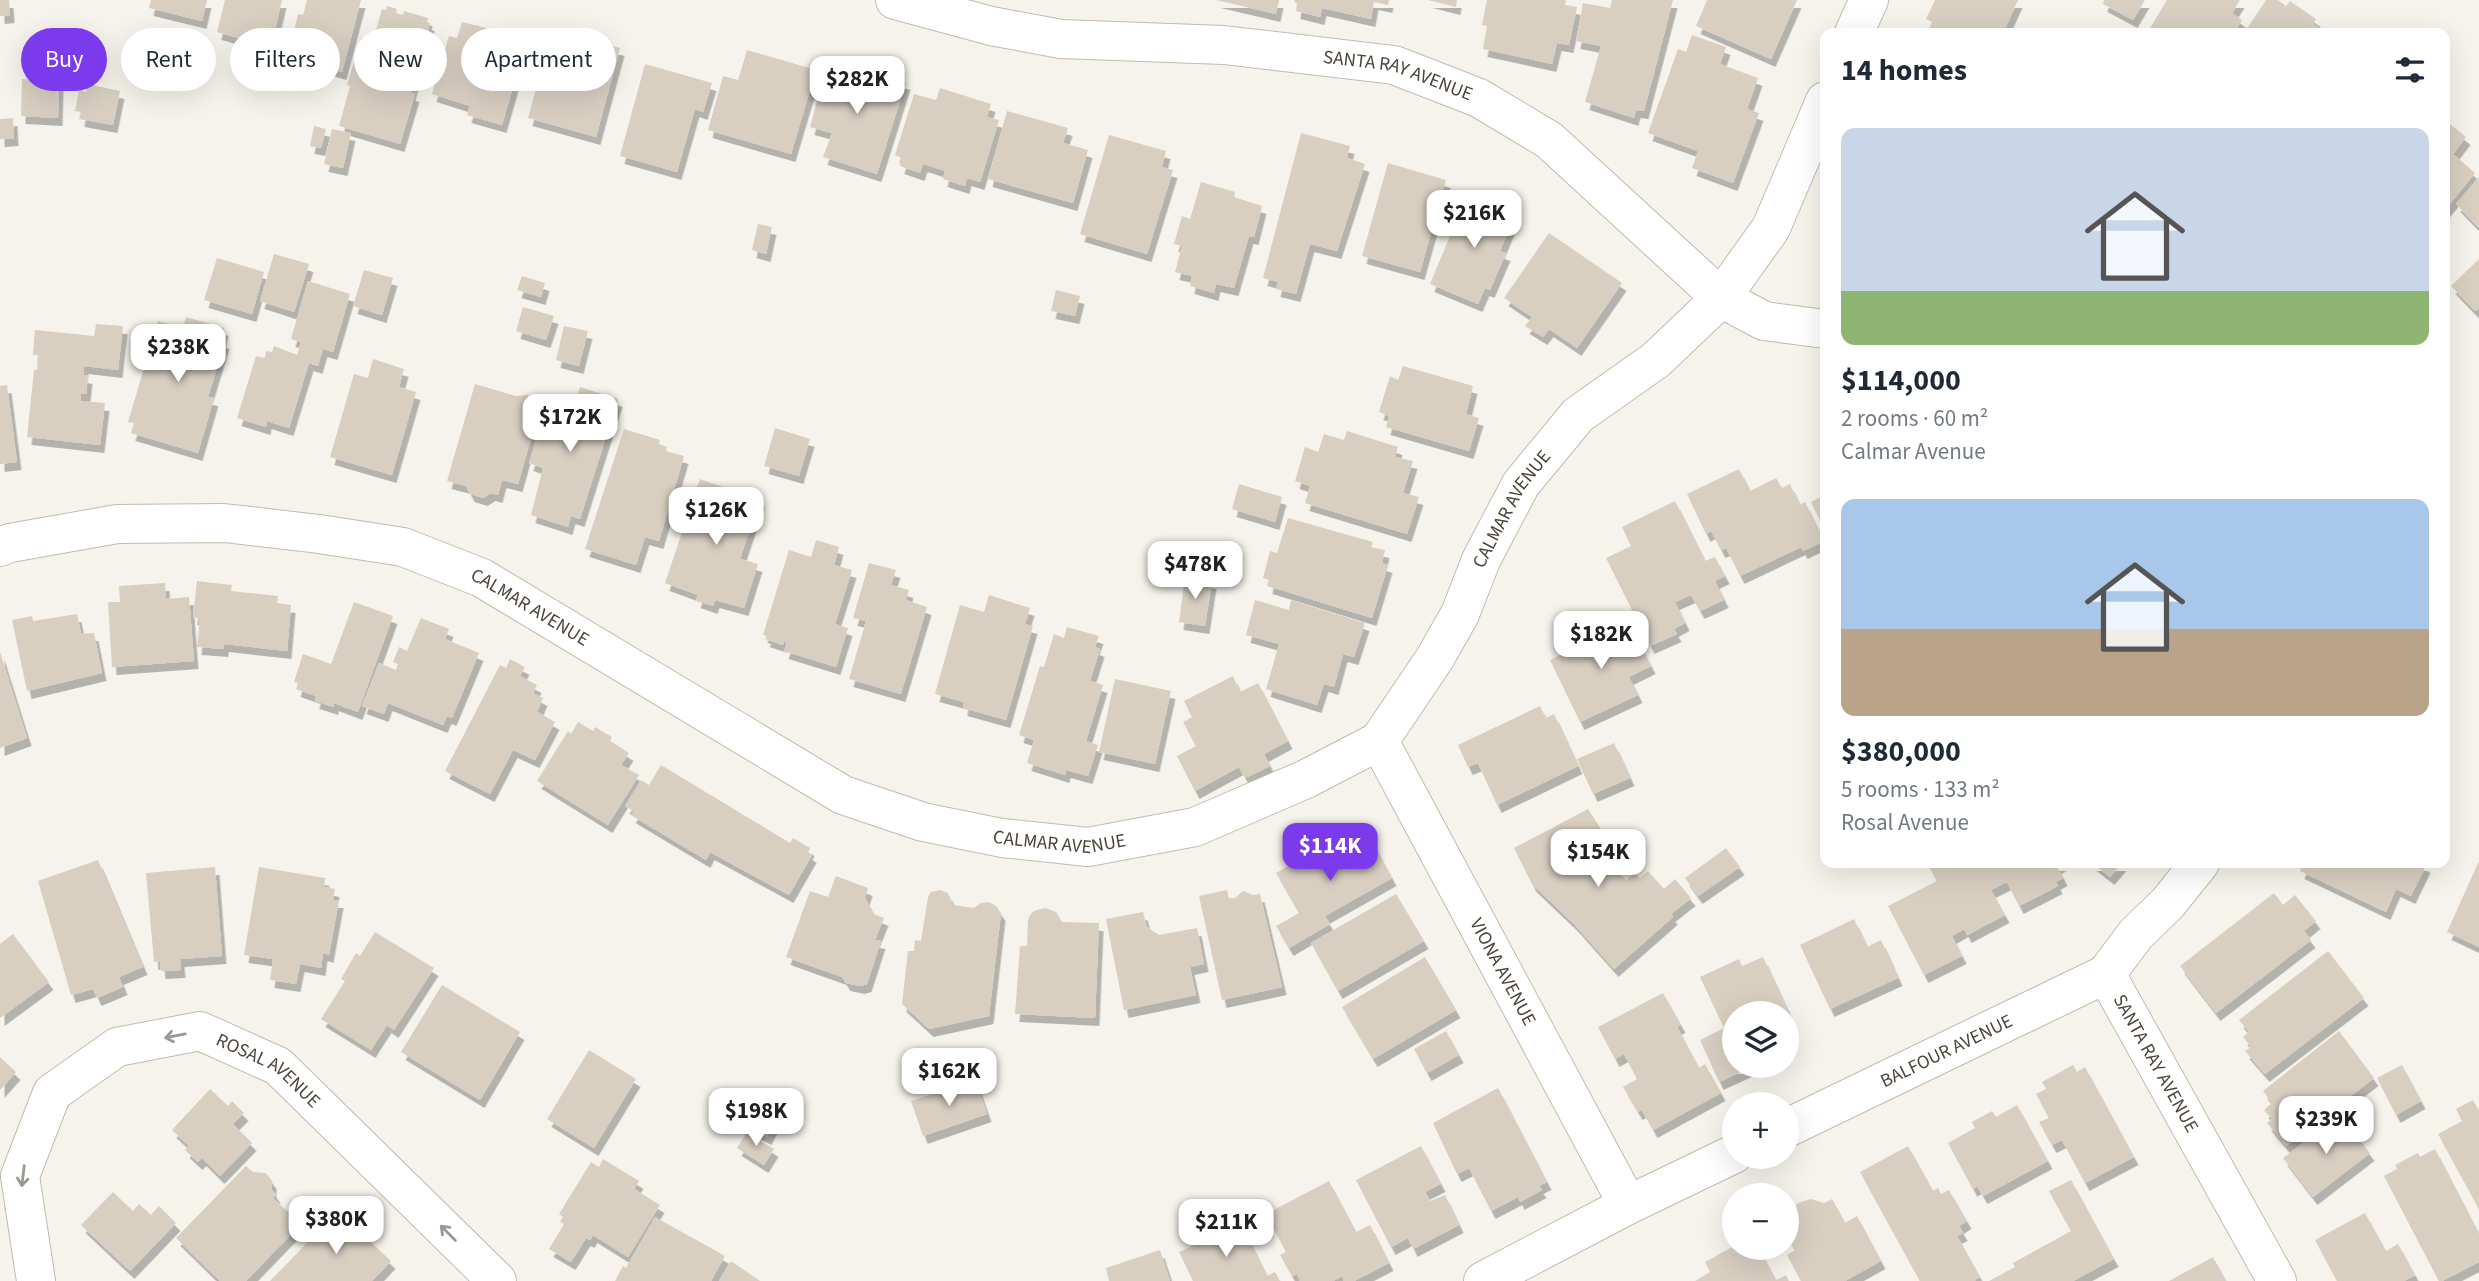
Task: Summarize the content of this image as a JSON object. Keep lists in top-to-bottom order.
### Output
{
  "streets": {
    "street": [
      "SANTA RAY AVENUE",
      "CALMAR AVENUE",
      "VIONA AVENUE",
      "BALFOUR AVENUE",
      "ROSAL AVENUE"
    ]
  },
  "crossings": [
    ["SANTA RAY AVENUE", "CALMAR AVENUE"],
    ["SANTA RAY AVENUE", "BALFOUR AVENUE"],
    ["CALMAR AVENUE", "VIONA AVENUE"]
  ],
  "page": {
    "chip": [
      "Buy",
      "Rent",
      "Filters",
      "New",
      "Apartment"
    ],
    "heading": "14 homes",
    "price": [
      "$282K",
      "$216K",
      "$238K",
      "$172K",
      "$126K",
      "$478K",
      "$182K",
      "$114K",
      "$154K",
      "$162K",
      "$198K",
      "$239K",
      "$380K",
      "$211K"
    ],
    "list": [
      {
        "name": "$114,000",
        "note": "2 rooms · 60 m² · Calmar Avenue"
      },
      {
        "name": "$380,000",
        "note": "5 rooms · 133 m² · Rosal Avenue"
      }
    ],
    "map_buttons": ["+", "−"]
  }
}
